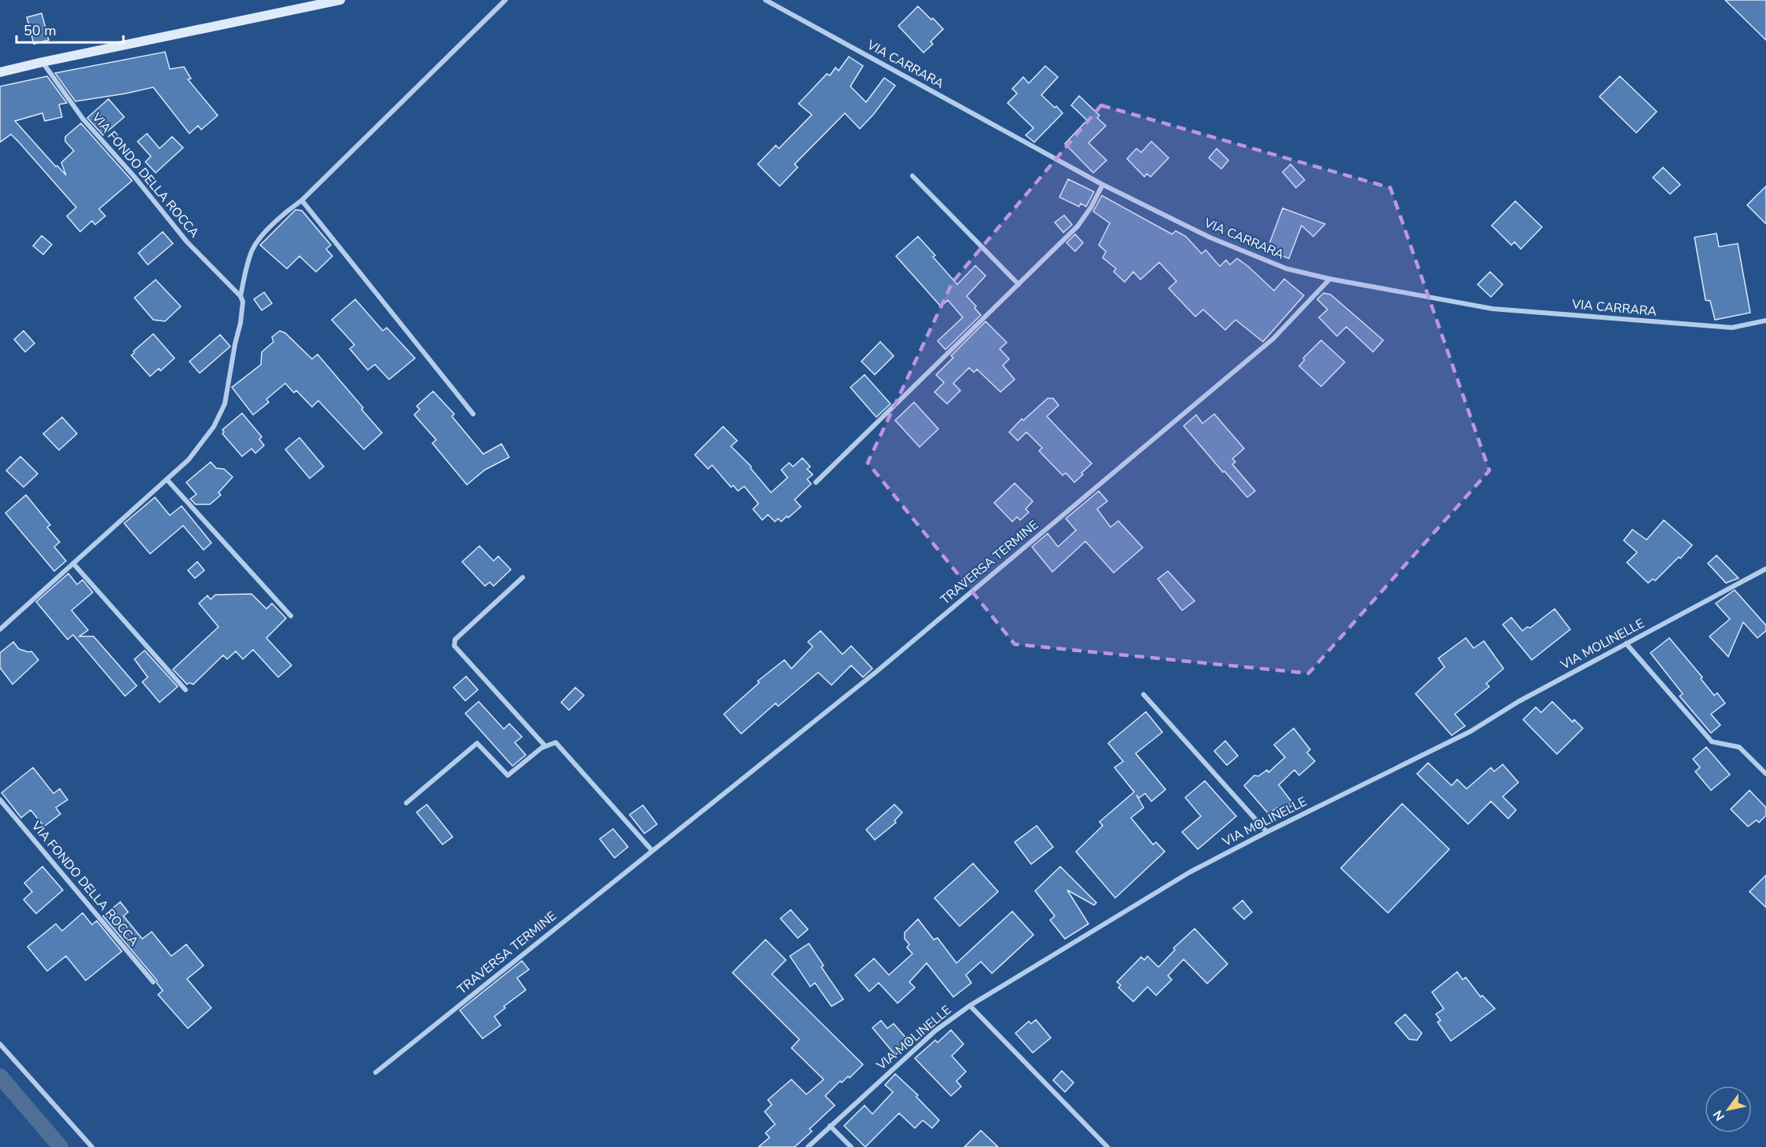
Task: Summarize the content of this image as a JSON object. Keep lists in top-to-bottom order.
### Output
{
  "streets": {
    "street": [
      "VIA CARRARA",
      "VIA FONDO DELLA ROCCA",
      "TRAVERSA TERMINE",
      "VIA MOLINELLE"
    ]
  },
  "crossings": [
    ["VIA CARRARA", "TRAVERSA TERMINE"]
  ],
  "scale_bar": "50 m",
  "north": "bottom left"
}
